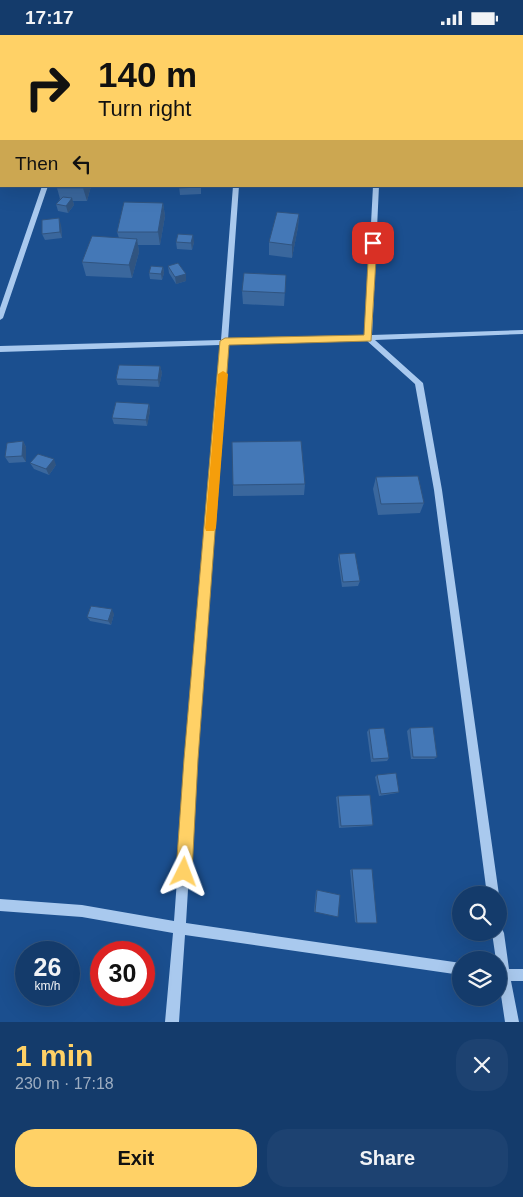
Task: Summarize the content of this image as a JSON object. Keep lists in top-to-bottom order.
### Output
{
  "page": {
    "status": "17:17",
    "turn": ["140 m", "Turn right"],
    "then": "Then",
    "speed": "26 km/h",
    "limit": "30",
    "heading": ["1 min", "230 m · 17:18"],
    "buttons": ["Exit", "Share"]
  }
}
